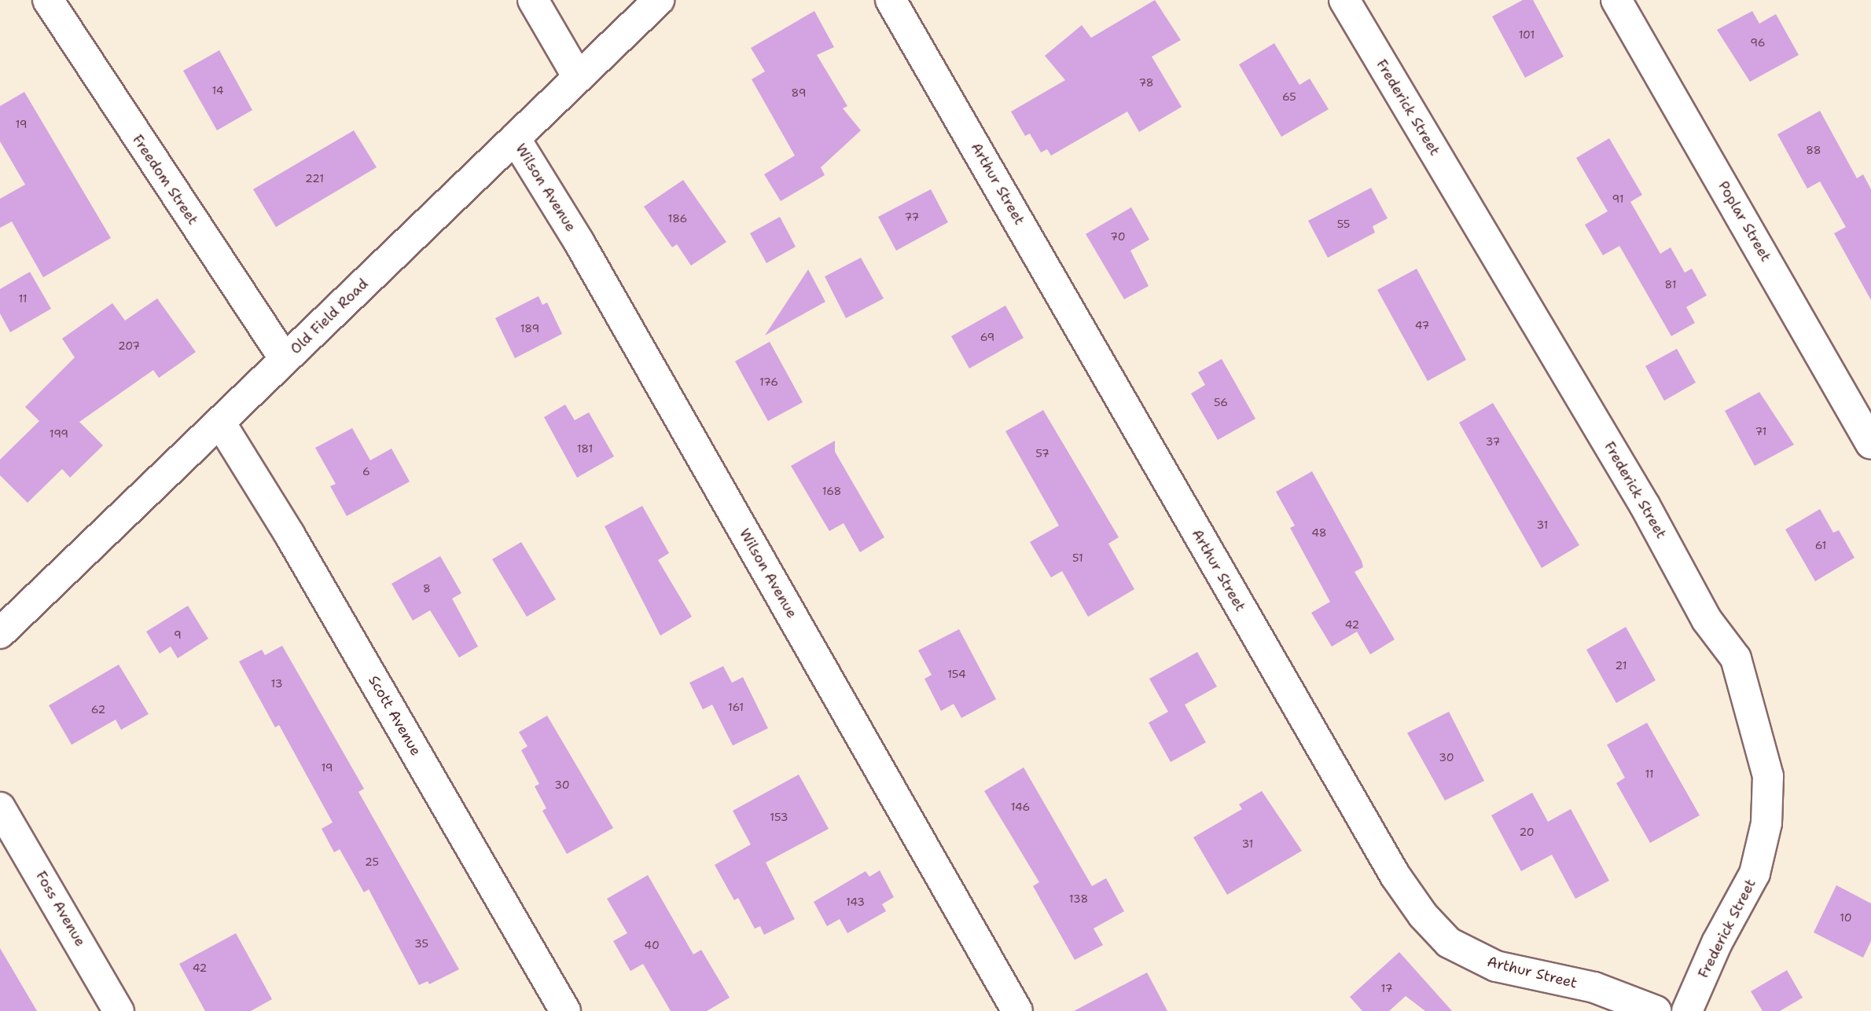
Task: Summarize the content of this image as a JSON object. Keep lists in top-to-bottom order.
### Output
{
  "streets": {
    "street": [
      "Frederick Street",
      "Freedom Street",
      "Arthur Street",
      "Wilson Avenue",
      "Poplar Street",
      "Old Field Road",
      "Scott Avenue",
      "Foss Avenue"
    ]
  },
  "crossings": [
    ["Freedom Street", "Old Field Road"],
    ["Wilson Avenue", "Old Field Road"],
    ["Old Field Road", "Scott Avenue"]
  ],
  "house_numbers": [
    "101",
    "96",
    "78",
    "14",
    "89",
    "65",
    "19",
    "88",
    "221",
    "91",
    "77",
    "186",
    "55",
    "70",
    "81",
    "11",
    "47",
    "189",
    "69",
    "207",
    "176",
    "56",
    "71",
    "199",
    "37",
    "181",
    "57",
    "6",
    "168",
    "31",
    "48",
    "61",
    "51",
    "8",
    "42",
    "9",
    "21",
    "154",
    "13",
    "161",
    "62",
    "30",
    "19",
    "11",
    "30",
    "146",
    "153",
    "20",
    "31",
    "25",
    "138",
    "143",
    "10",
    "35",
    "40",
    "42",
    "17"
  ]
}
